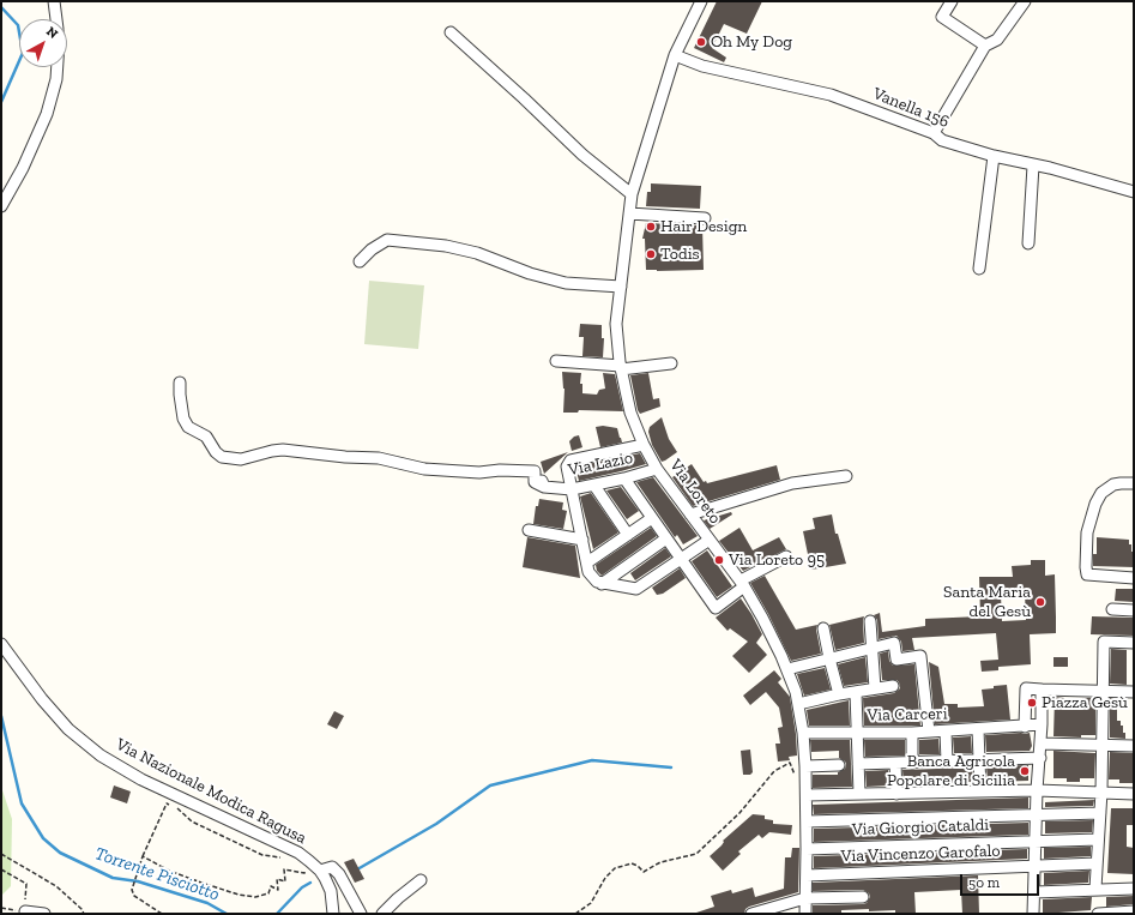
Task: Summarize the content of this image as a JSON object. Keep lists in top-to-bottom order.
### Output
{
  "streets": {
    "street": [
      "Vanella 156",
      "Via Lazio",
      "Via Loreto",
      "Via Carceri",
      "Via Nazionale Modica Ragusa",
      "Via Giorgio Cataldi",
      "Via Vincenzo Garofalo"
    ]
  },
  "crossings": [
    ["Vanella 156", "Via Loreto"],
    ["Via Lazio", "Via Loreto"],
    ["Via Loreto", "Via Carceri"],
    ["Via Loreto", "Via Giorgio Cataldi"],
    ["Via Loreto", "Via Vincenzo Garofalo"]
  ],
  "water": ["Torrente Pisciotto"],
  "places": [
    "Oh My Dog",
    "Hair Design",
    "Todis",
    "Via Loreto 95",
    "Santa Maria del Gesù",
    "Piazza Gesù",
    "Banca Agricola Popolare di Sicilia"
  ],
  "scale_bar": "50 m",
  "north": "top right"
}
